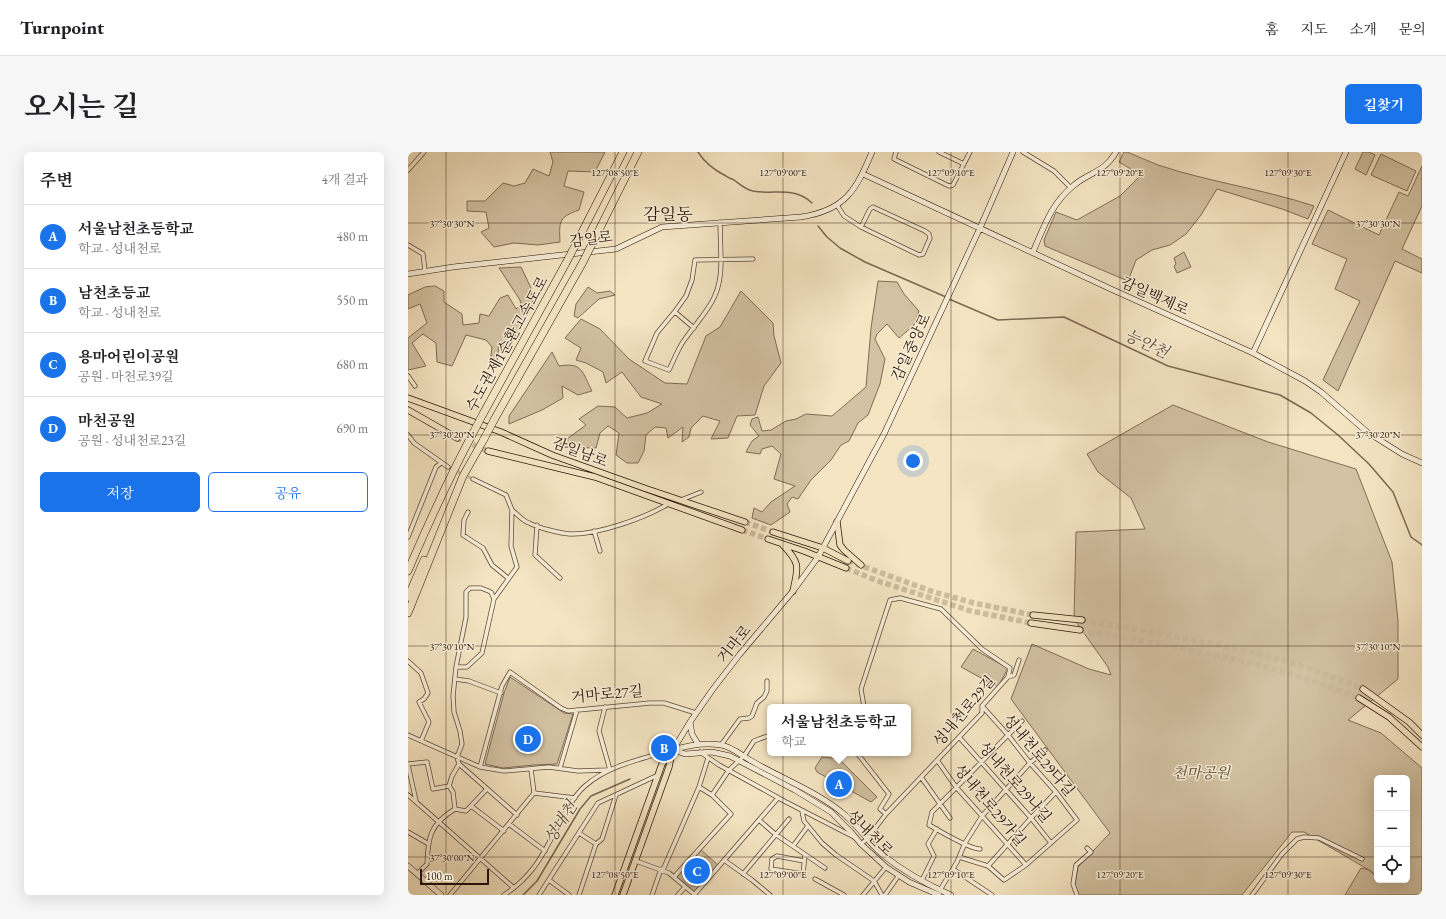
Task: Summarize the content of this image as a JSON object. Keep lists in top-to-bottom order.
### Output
{
  "streets": {
    "highway": ["수도권제1순환고속도로"],
    "main road": ["감일남로", "거마로"],
    "street": [
      "감일로",
      "감일백제로",
      "감일중앙로",
      "거마로27길",
      "성내천로29길",
      "성내천로29다길",
      "성내천로29나길",
      "성내천로29가길",
      "성내천로"
    ]
  },
  "crossings": [
    ["감일백제로", "감일중앙로"],
    ["감일중앙로", "거마로"],
    ["거마로", "거마로27길"],
    ["거마로", "성내천로"],
    ["성내천로29길", "성내천로29다길"],
    ["성내천로29길", "성내천로29나길"],
    ["성내천로29길", "성내천로29가길"],
    ["성내천로29길", "성내천로"],
    ["성내천로29다길", "성내천로29나길"]
  ],
  "districts": ["감일동"],
  "water": ["능안천", "성내천"],
  "parks": ["천마공원"],
  "scale_bar": "100 m",
  "page": {
    "header": "Turnpoint",
    "nav": [
      "홈",
      "지도",
      "소개",
      "문의"
    ],
    "title": "오시는 길",
    "buttons": [
      "길찾기",
      ["저장", "공유"]
    ],
    "heading": ["주변", "4개 결과"],
    "list": [
      {
        "mark": "A",
        "name": "서울남천초등학교",
        "note": "학교 · 성내천로",
        "value": "480 m"
      },
      {
        "mark": "B",
        "name": "남천초등교",
        "note": "학교 · 성내천로",
        "value": "550 m"
      },
      {
        "mark": "C",
        "name": "용마어린이공원",
        "note": "공원 · 마천로39길",
        "value": "680 m"
      },
      {
        "mark": "D",
        "name": "마천공원",
        "note": "공원 · 성내천로23길",
        "value": "690 m"
      }
    ],
    "popup": ["서울남천초등학교", "학교"],
    "pins": [
      "D",
      "B",
      "A",
      "C"
    ],
    "map_buttons": ["+", "−"],
    "scale": "100 m"
  },
  "coordinates": [
    "127°08'50\"E",
    "127°09'00\"E",
    "127°09'10\"E",
    "127°09'20\"E",
    "127°09'30\"E",
    "37°30'30\"N",
    "37°30'20\"N",
    "37°30'10\"N",
    "37°30'00\"N"
  ]
}
